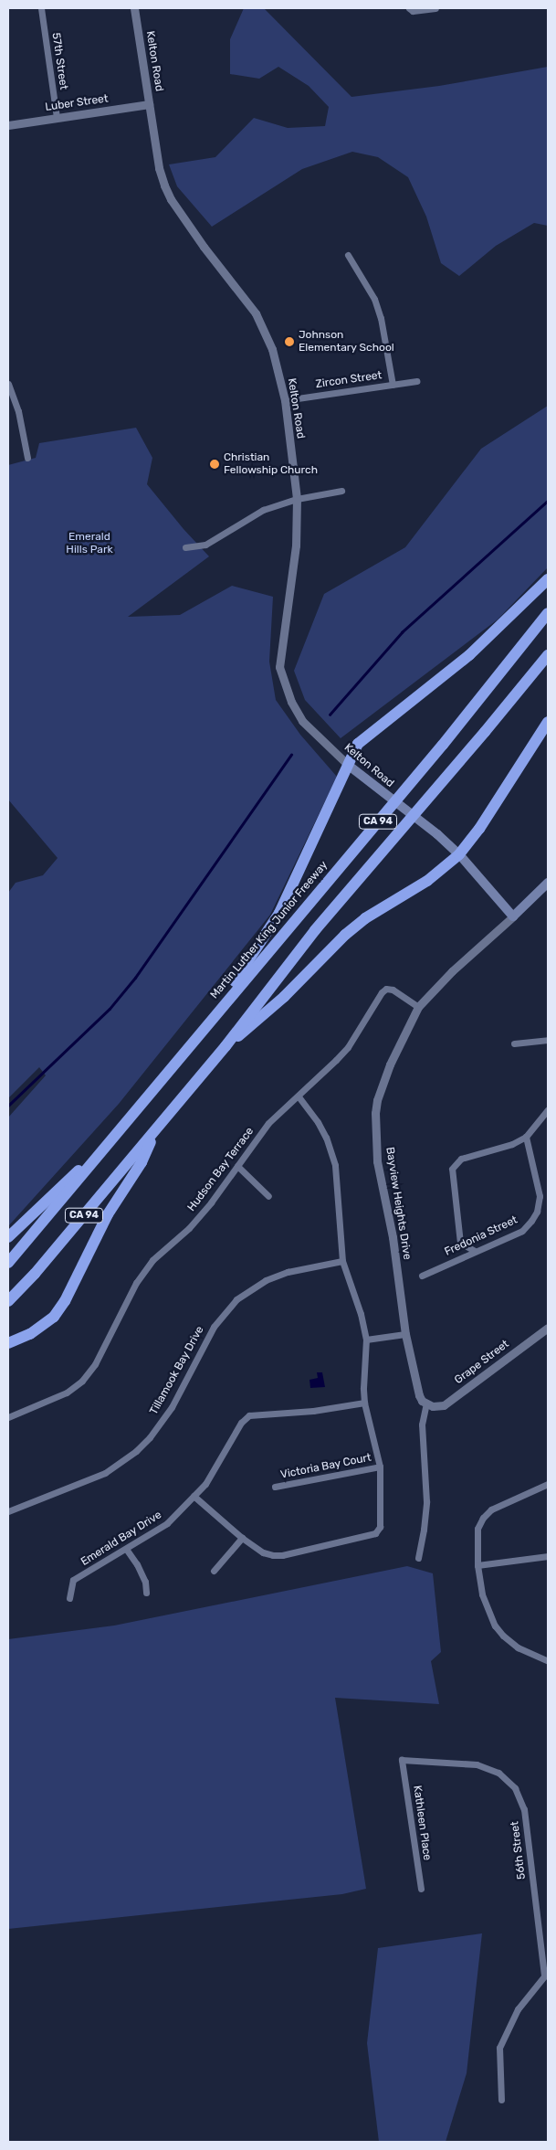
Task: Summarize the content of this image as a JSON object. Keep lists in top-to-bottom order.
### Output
{
  "streets": {
    "highway": ["CA 94", "Martin Luther King Junior Freeway"],
    "main road": ["Kelton Road", "Bayview Heights Drive"],
    "street": [
      "57th Street",
      "Luber Street",
      "Zircon Street",
      "Hudson Bay Terrace",
      "Fredonia Street",
      "Grape Street",
      "Tillamook Bay Drive",
      "Victoria Bay Court",
      "Emerald Bay Drive",
      "Kathleen Place",
      "56th Street"
    ]
  },
  "crossings": [
    ["57th Street", "Luber Street"],
    ["Kelton Road", "Luber Street"],
    ["Kelton Road", "Zircon Street"],
    ["Kelton Road", "Bayview Heights Drive"],
    ["Hudson Bay Terrace", "Bayview Heights Drive"],
    ["Bayview Heights Drive", "Grape Street"],
    ["Kathleen Place", "56th Street"]
  ],
  "parks": ["Emerald Hills Park"],
  "places": ["Johnson Elementary School", "Christian Fellowship Church"]
}
